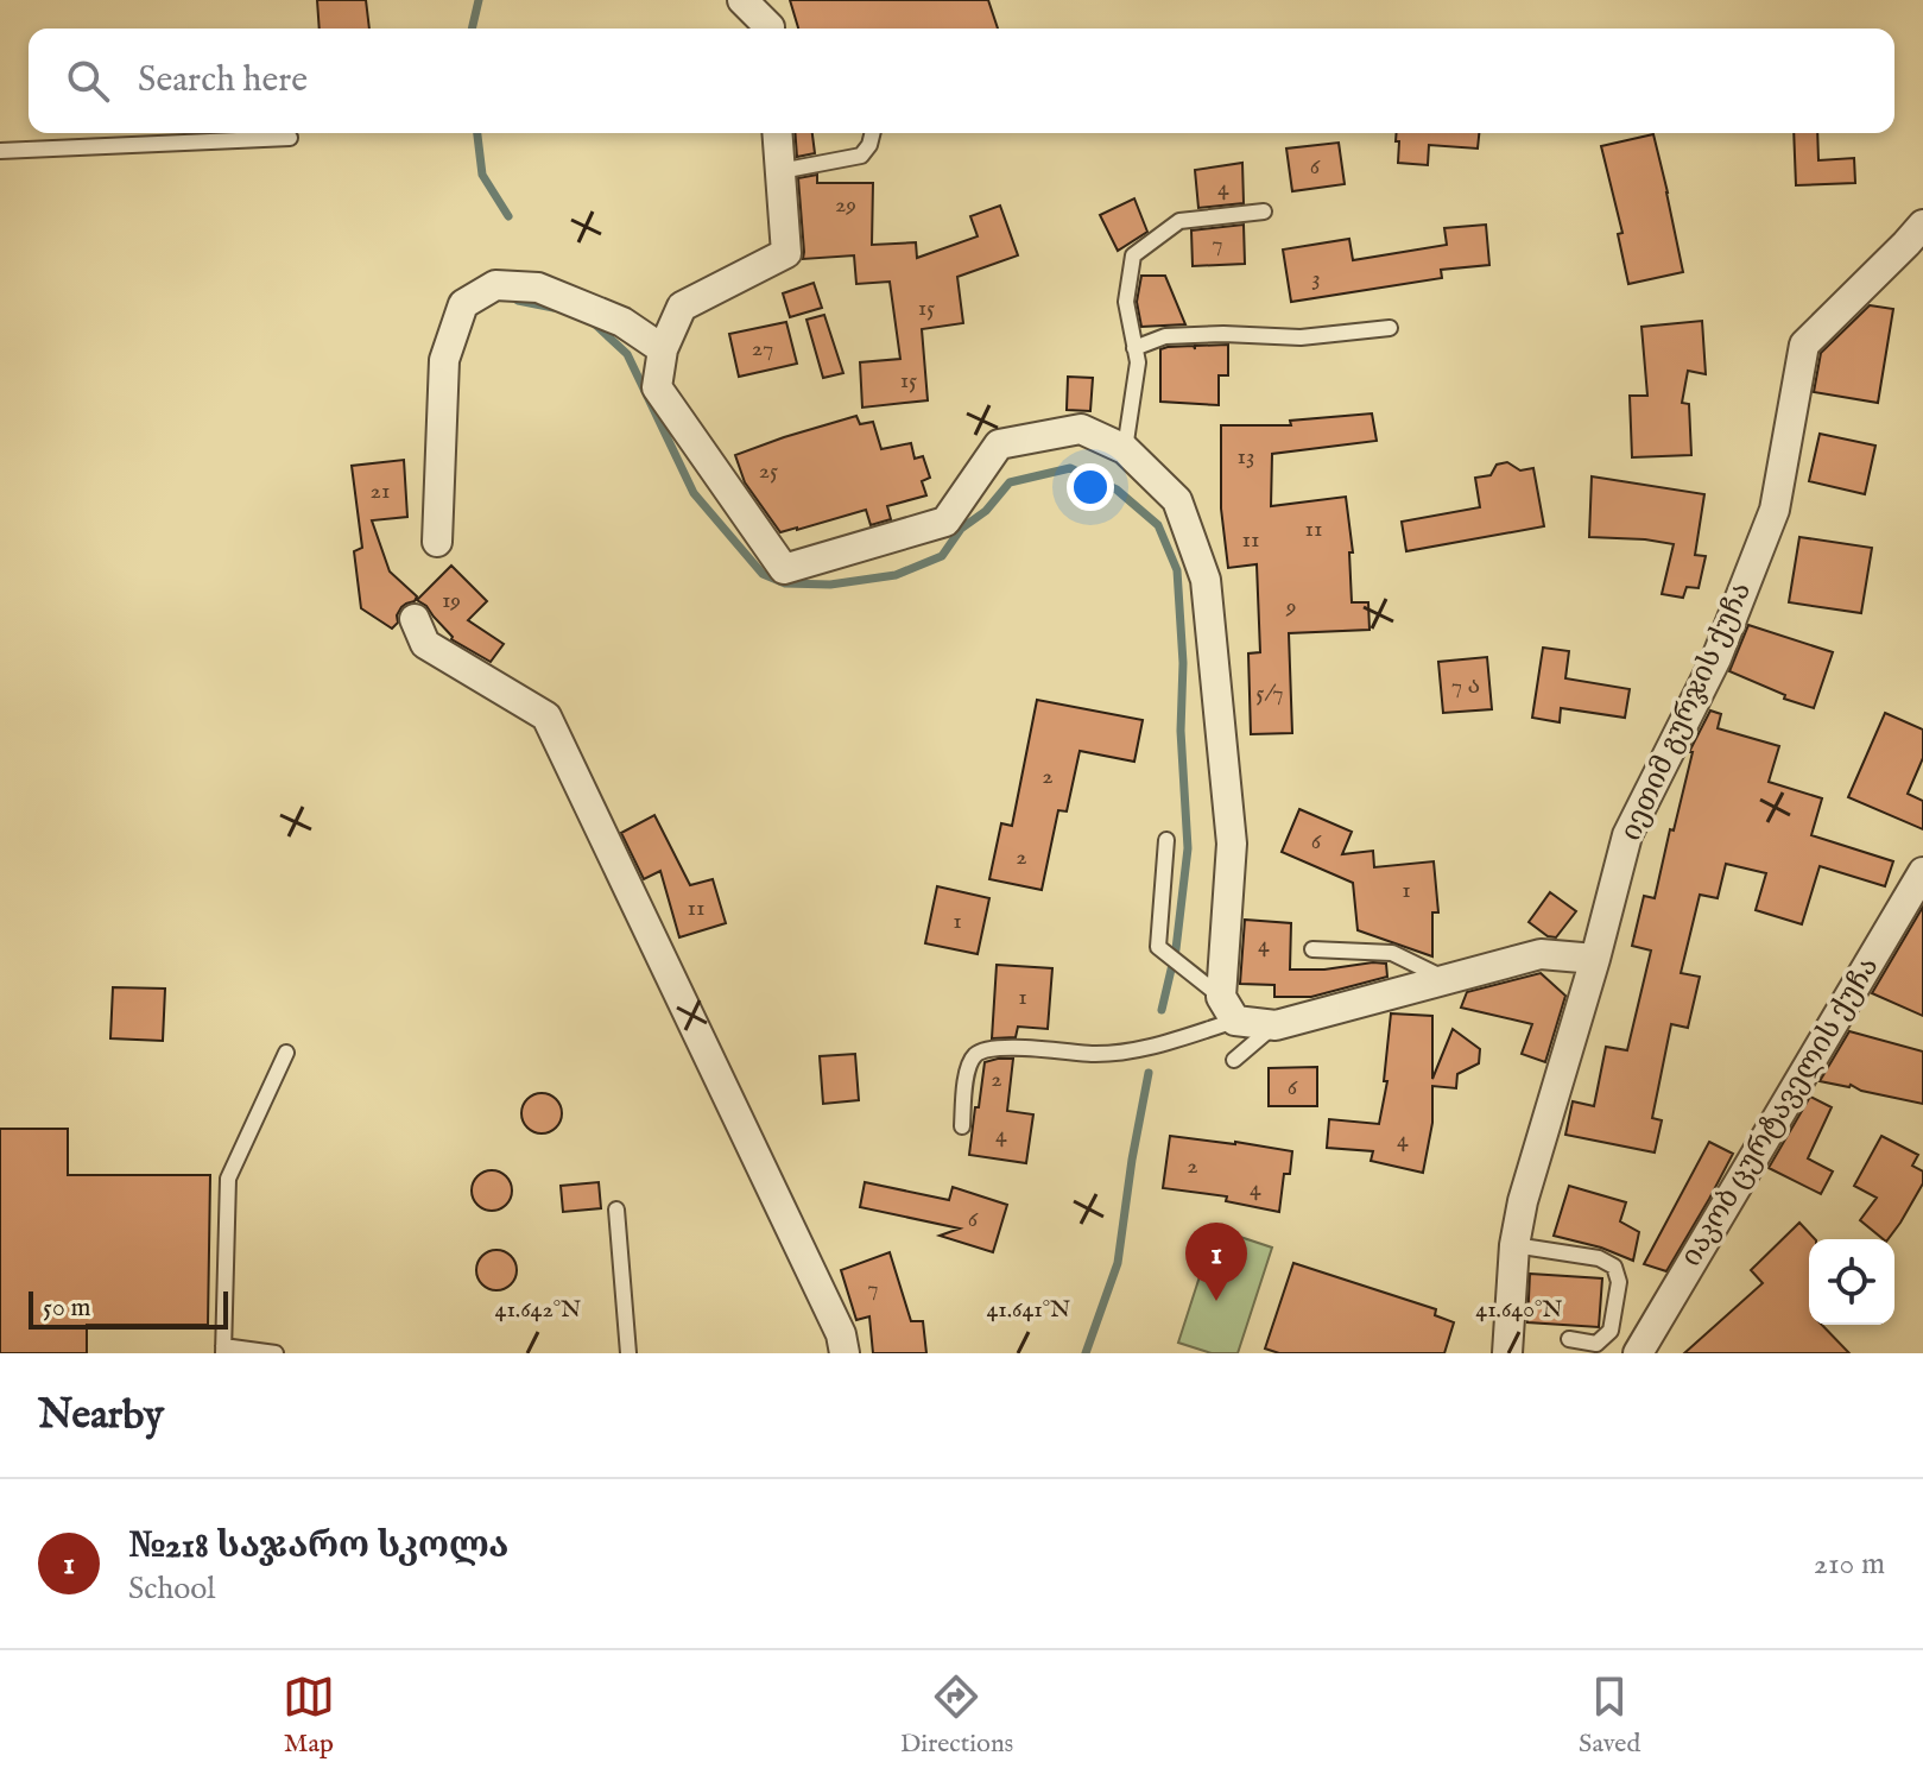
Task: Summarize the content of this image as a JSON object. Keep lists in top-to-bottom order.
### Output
{
  "streets": {
    "street": ["იეთიმ გურჯის ქუჩა", "იაკობ ცურტაველის ქუჩა"]
  },
  "house_numbers": [
    "6",
    "4",
    "29",
    "7",
    "3",
    "15",
    "27",
    "15",
    "13",
    "25",
    "21",
    "11",
    "11",
    "19",
    "9",
    "7 ა",
    "5/7",
    "2",
    "6",
    "2",
    "1",
    "11",
    "1",
    "4",
    "1",
    "2",
    "6",
    "4",
    "4",
    "2",
    "4",
    "6",
    "7"
  ],
  "scale_bar": "50 m",
  "page": {
    "search": "Search here",
    "pins": "1",
    "scale": "50 m",
    "heading": "Nearby",
    "list": [
      {
        "mark": "1",
        "name": "№218 საჯარო სკოლა",
        "note": "School",
        "value": "210 m"
      }
    ],
    "nav": ["Map", "Directions", "Saved"]
  },
  "coordinates": ["41.642°N", "41.641°N", "41.640°N"]
}
